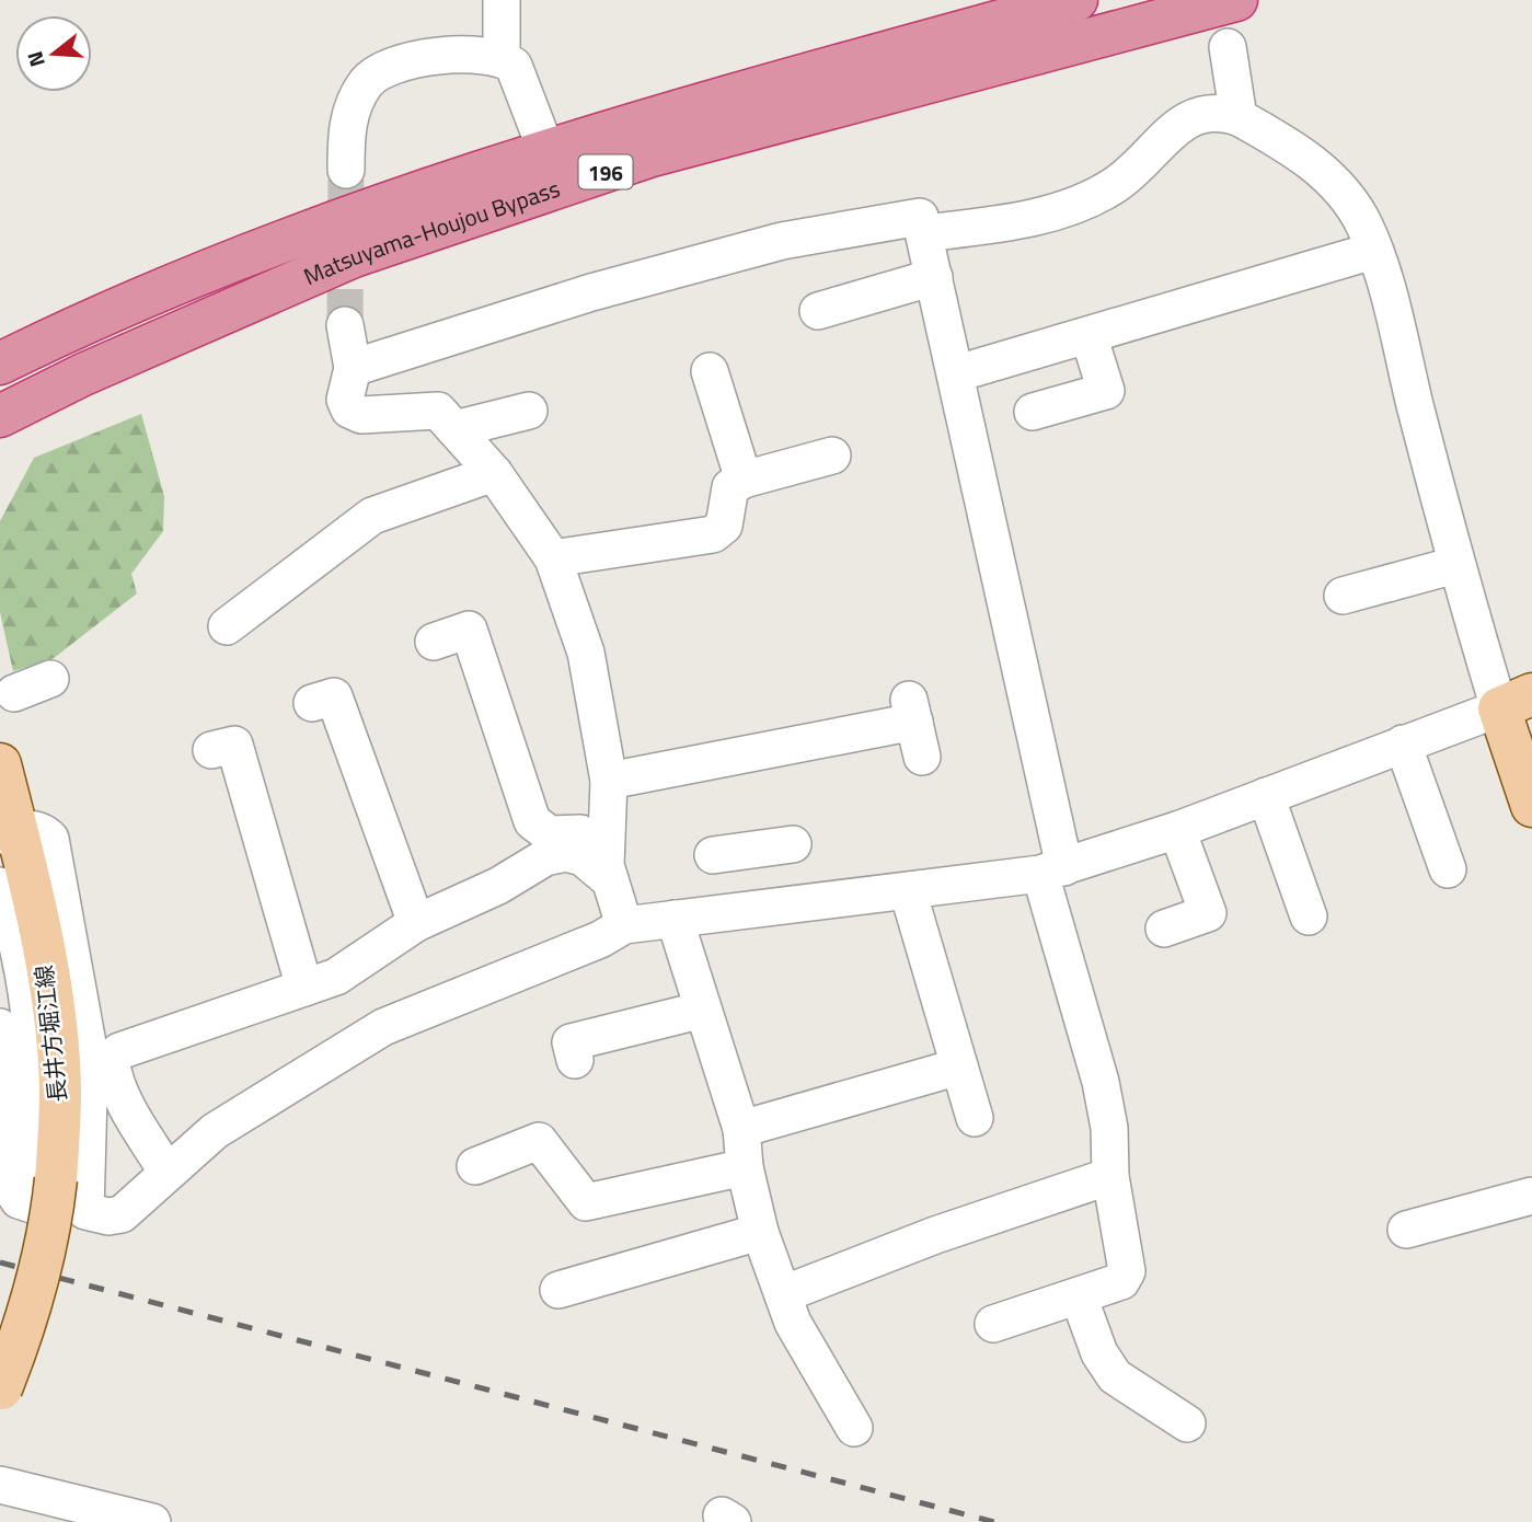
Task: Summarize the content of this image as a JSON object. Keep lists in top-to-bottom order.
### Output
{
  "streets": {
    "highway": ["196", "Matsuyama-Houjou Bypass"],
    "main road": ["長井方堀江線"]
  },
  "north": "left"
}
